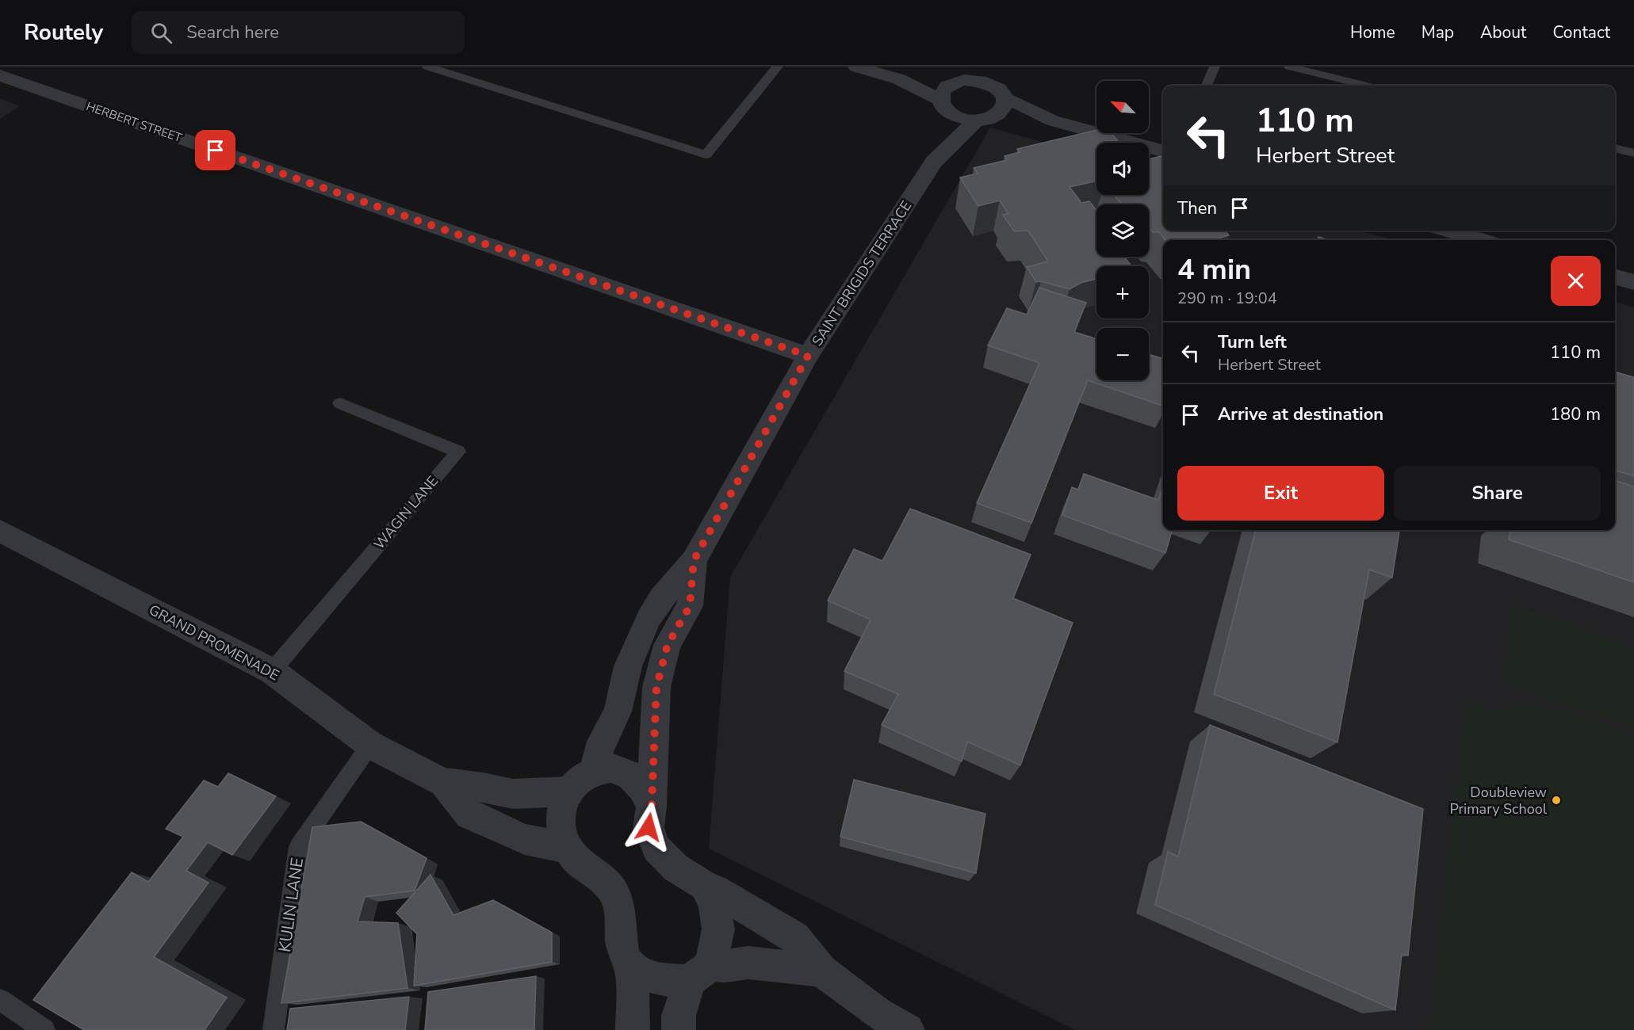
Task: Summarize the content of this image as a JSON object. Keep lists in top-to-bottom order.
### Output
{
  "streets": {
    "street": ["HERBERT STREET", "SAINT BRIGIDS TERRACE", "GRAND PROMENADE"],
    "lane": ["WAGIN LANE", "KULIN LANE"]
  },
  "crossings": [
    ["HERBERT STREET", "SAINT BRIGIDS TERRACE"],
    ["WAGIN LANE", "GRAND PROMENADE"],
    ["GRAND PROMENADE", "KULIN LANE"]
  ],
  "places": ["Doubleview Primary School"],
  "north": "top left",
  "page": {
    "header": "Routely",
    "search": "Search here",
    "nav": [
      "Home",
      "Map",
      "About",
      "Contact"
    ],
    "map_buttons": ["+", "−"],
    "turn": ["110 m", "Herbert Street"],
    "then": "Then",
    "heading": ["4 min", "290 m · 19:04"],
    "list": [
      {
        "name": "Turn left",
        "note": "Herbert Street",
        "value": "110 m"
      },
      {
        "name": "Arrive at destination",
        "value": "180 m"
      }
    ],
    "buttons": ["Exit", "Share"]
  }
}
